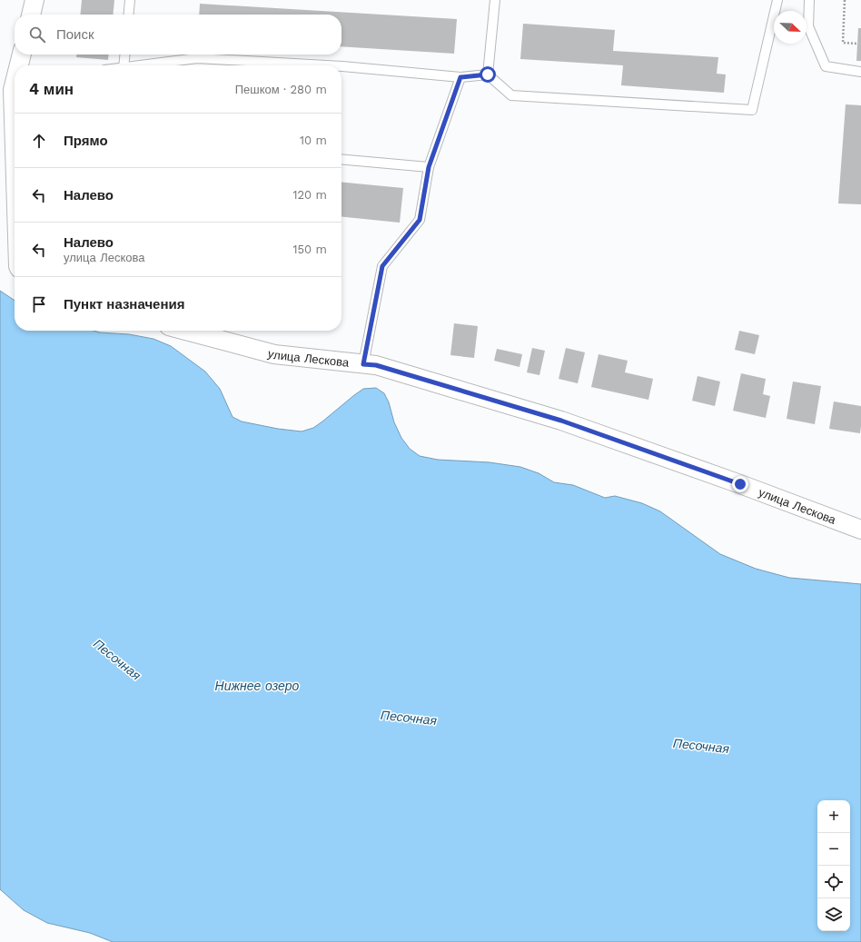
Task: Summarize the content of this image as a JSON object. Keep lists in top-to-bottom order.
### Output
{
  "streets": {
    "street": ["улица Лескова"]
  },
  "water": ["Песочная", "Нижнее озеро"],
  "north": "bottom right",
  "page": {
    "search": "Поиск",
    "heading": ["4 мин", "Пешком · 280 m"],
    "list": [
      ["Прямо", "10 m"],
      ["Налево", "120 m"],
      ["Налево", "улица Лескова", "150 m"],
      "Пункт назначения"
    ],
    "map_buttons": ["+", "−"]
  }
}
